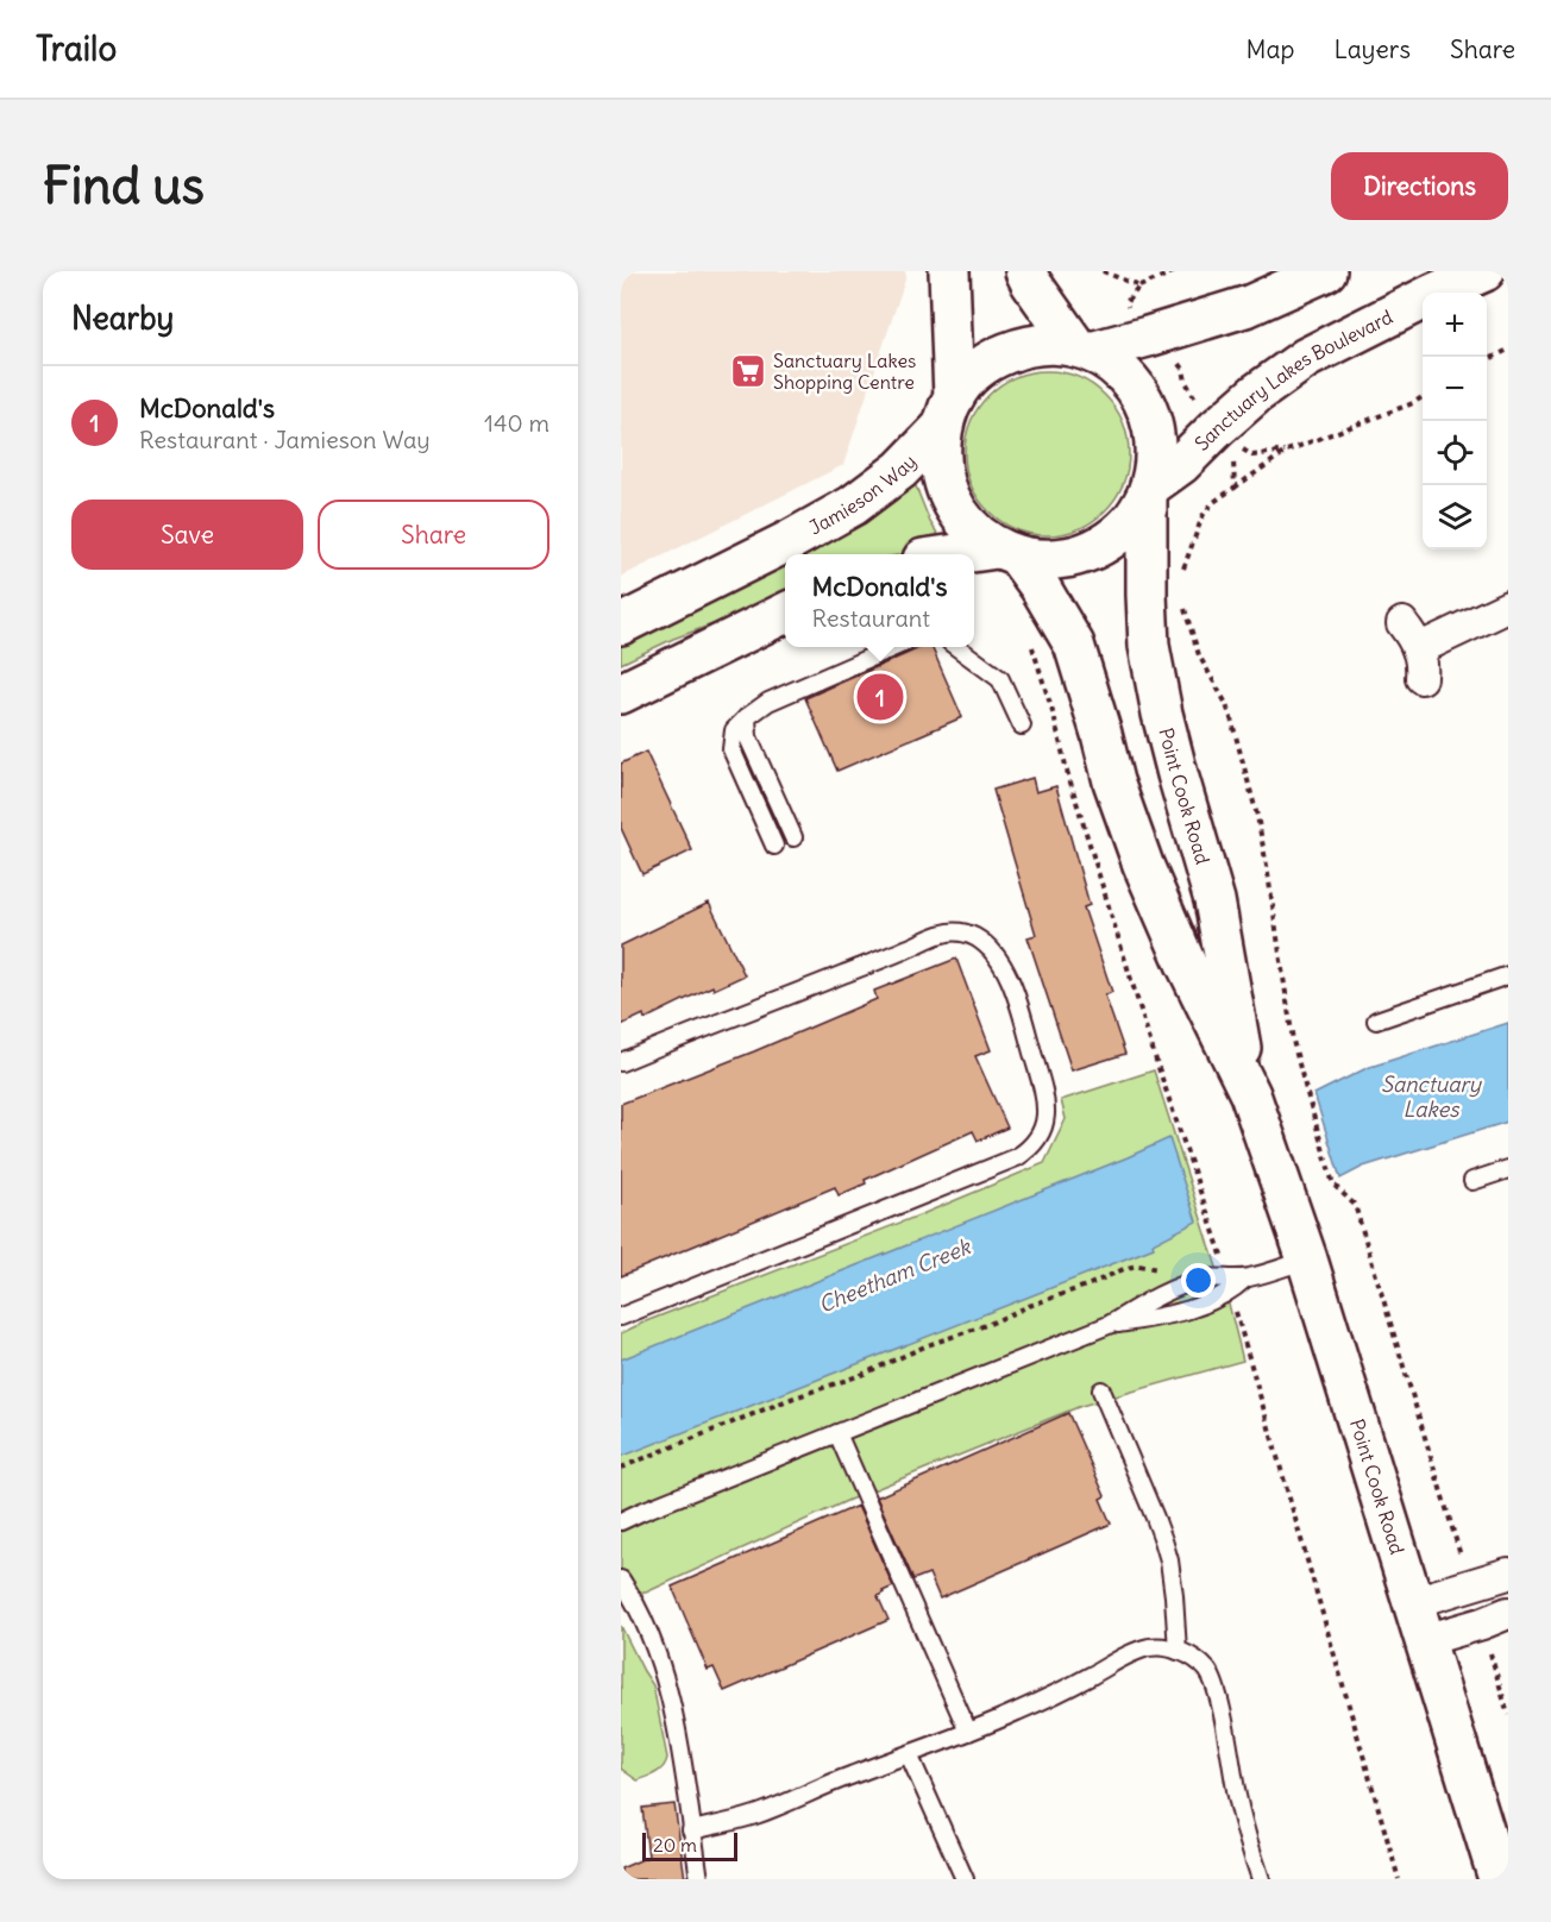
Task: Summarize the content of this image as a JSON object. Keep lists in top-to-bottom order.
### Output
{
  "streets": {
    "main road": ["Sanctuary Lakes Boulevard", "Jamieson Way", "Point Cook Road"]
  },
  "crossings": [
    ["Sanctuary Lakes Boulevard", "Jamieson Way"],
    ["Sanctuary Lakes Boulevard", "Point Cook Road"],
    ["Jamieson Way", "Point Cook Road"]
  ],
  "water": ["Sanctuary Lakes", "Cheetham Creek"],
  "places": {
    "supermarket": ["Sanctuary Lakes Shopping Centre"]
  },
  "scale_bar": "20 m",
  "page": {
    "header": "Trailo",
    "nav": ["Map", "Layers", "Share"],
    "buttons": [
      "Directions",
      ["Save", "Share"]
    ],
    "title": "Find us",
    "heading": "Nearby",
    "map_buttons": ["+", "−"],
    "list": [
      {
        "mark": "1",
        "name": "McDonald's",
        "note": "Restaurant · Jamieson Way",
        "value": "140 m"
      }
    ],
    "popup": ["McDonald's", "Restaurant"],
    "pins": "1",
    "scale": "20 m"
  }
}
